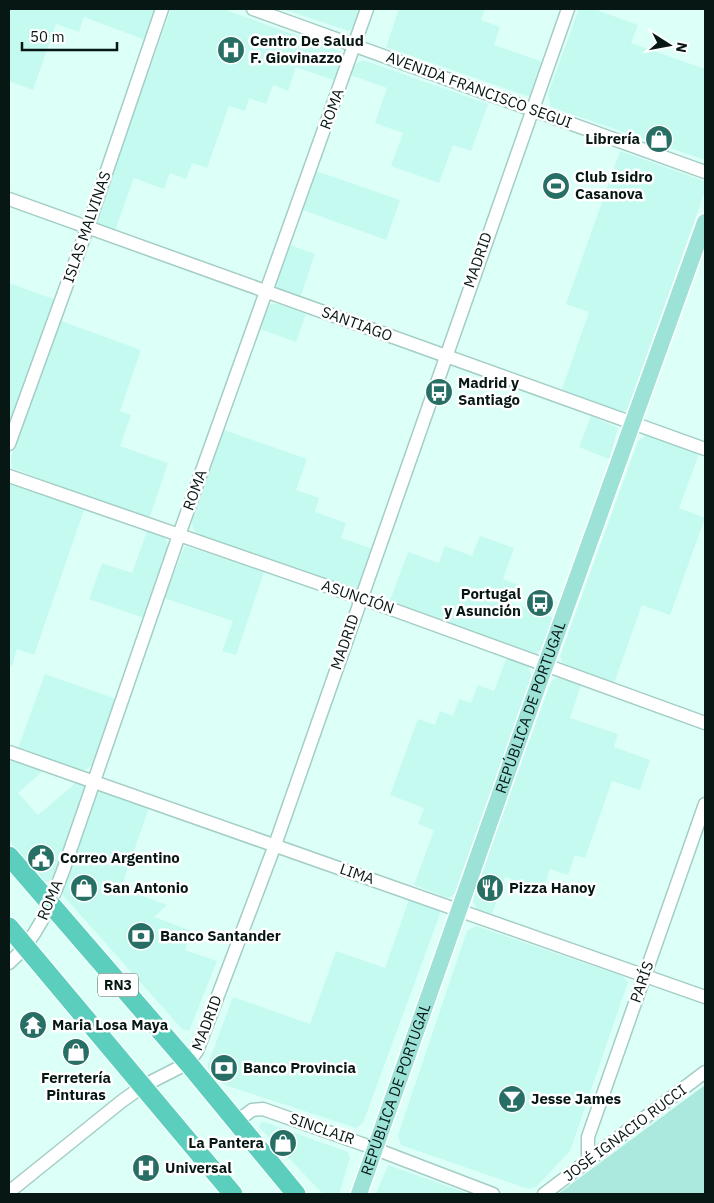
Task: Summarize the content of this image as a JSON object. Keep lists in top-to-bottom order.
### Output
{
  "streets": {
    "highway": ["RN3"],
    "main road": ["REPÚBLICA DE PORTUGAL"],
    "street": [
      "AVENIDA FRANCISCO SEGUI",
      "ROMA",
      "ISLAS MALVINAS",
      "MADRID",
      "SANTIAGO",
      "ASUNCIÓN",
      "LIMA",
      "PARÍS",
      "SINCLAIR",
      "JOSÉ IGNACIO RUCCI"
    ]
  },
  "crossings": [
    ["AVENIDA FRANCISCO SEGUI", "ROMA"],
    ["AVENIDA FRANCISCO SEGUI", "MADRID"],
    ["ROMA", "SANTIAGO"],
    ["ROMA", "ASUNCIÓN"],
    ["ROMA", "LIMA"],
    ["ROMA", "RN3"],
    ["ISLAS MALVINAS", "SANTIAGO"],
    ["MADRID", "SANTIAGO"],
    ["MADRID", "ASUNCIÓN"],
    ["MADRID", "LIMA"],
    ["MADRID", "RN3"],
    ["SANTIAGO", "REPÚBLICA DE PORTUGAL"],
    ["ASUNCIÓN", "REPÚBLICA DE PORTUGAL"],
    ["REPÚBLICA DE PORTUGAL", "LIMA"],
    ["REPÚBLICA DE PORTUGAL", "SINCLAIR"],
    ["LIMA", "PARÍS"],
    ["PARÍS", "JOSÉ IGNACIO RUCCI"],
    ["RN3", "SINCLAIR"]
  ],
  "places": {
    "hospital": ["Centro De Salud F. Giovinazzo", "Universal"],
    "shop": [
      "Librería",
      "San Antonio",
      "Ferretería Pinturas",
      "La Pantera"
    ],
    "sports": ["Club Isidro Casanova"],
    "bus stop": ["Madrid y Santiago", "Portugal y Asunción"],
    "public building": ["Correo Argentino"],
    "restaurant": ["Pizza Hanoy"],
    "bank": ["Banco Santander", "Banco Provincia"],
    "temple": ["Maria Losa Maya"],
    "bar": ["Jesse James"]
  },
  "scale_bar": "50 m",
  "north": "right"
}
